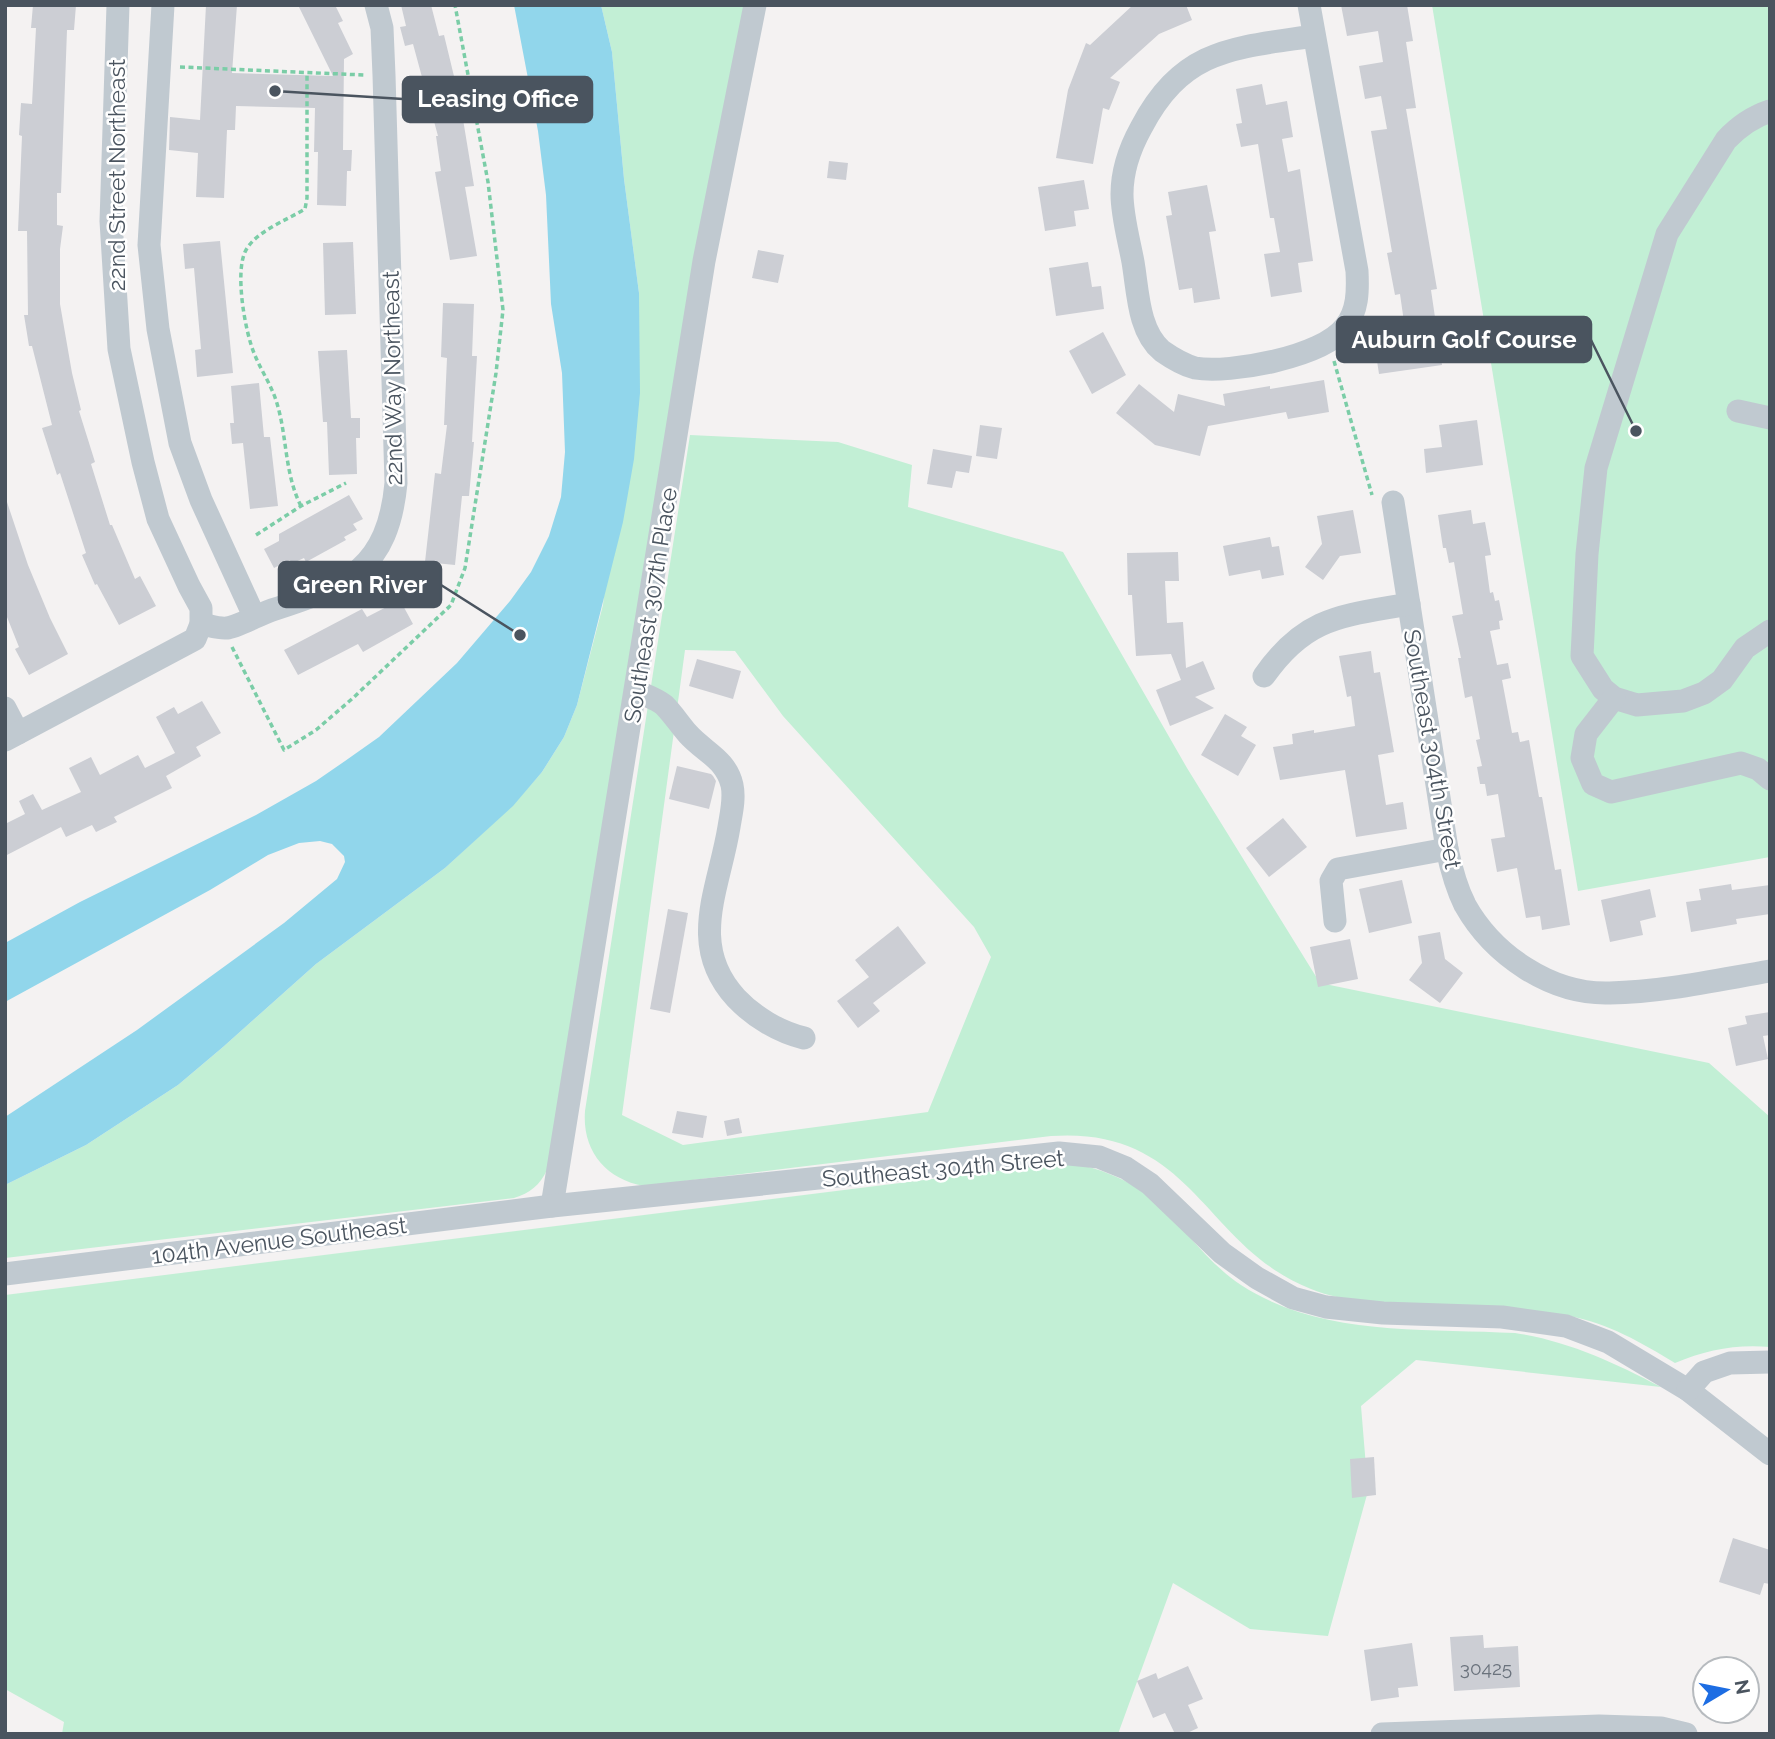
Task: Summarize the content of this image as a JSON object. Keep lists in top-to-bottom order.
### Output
{
  "streets": {
    "street": [
      "22nd Street Northeast",
      "22nd Way Northeast",
      "Southeast 307th Place",
      "Southeast 304th Street",
      "104th Avenue Southeast"
    ]
  },
  "crossings": [
    ["Southeast 307th Place", "Southeast 304th Street"],
    ["Southeast 307th Place", "104th Avenue Southeast"],
    ["Southeast 304th Street", "104th Avenue Southeast"]
  ],
  "places": ["Leasing Office", "Auburn Golf Course", "Green River"],
  "house_numbers": ["30425"],
  "north": "right"
}
